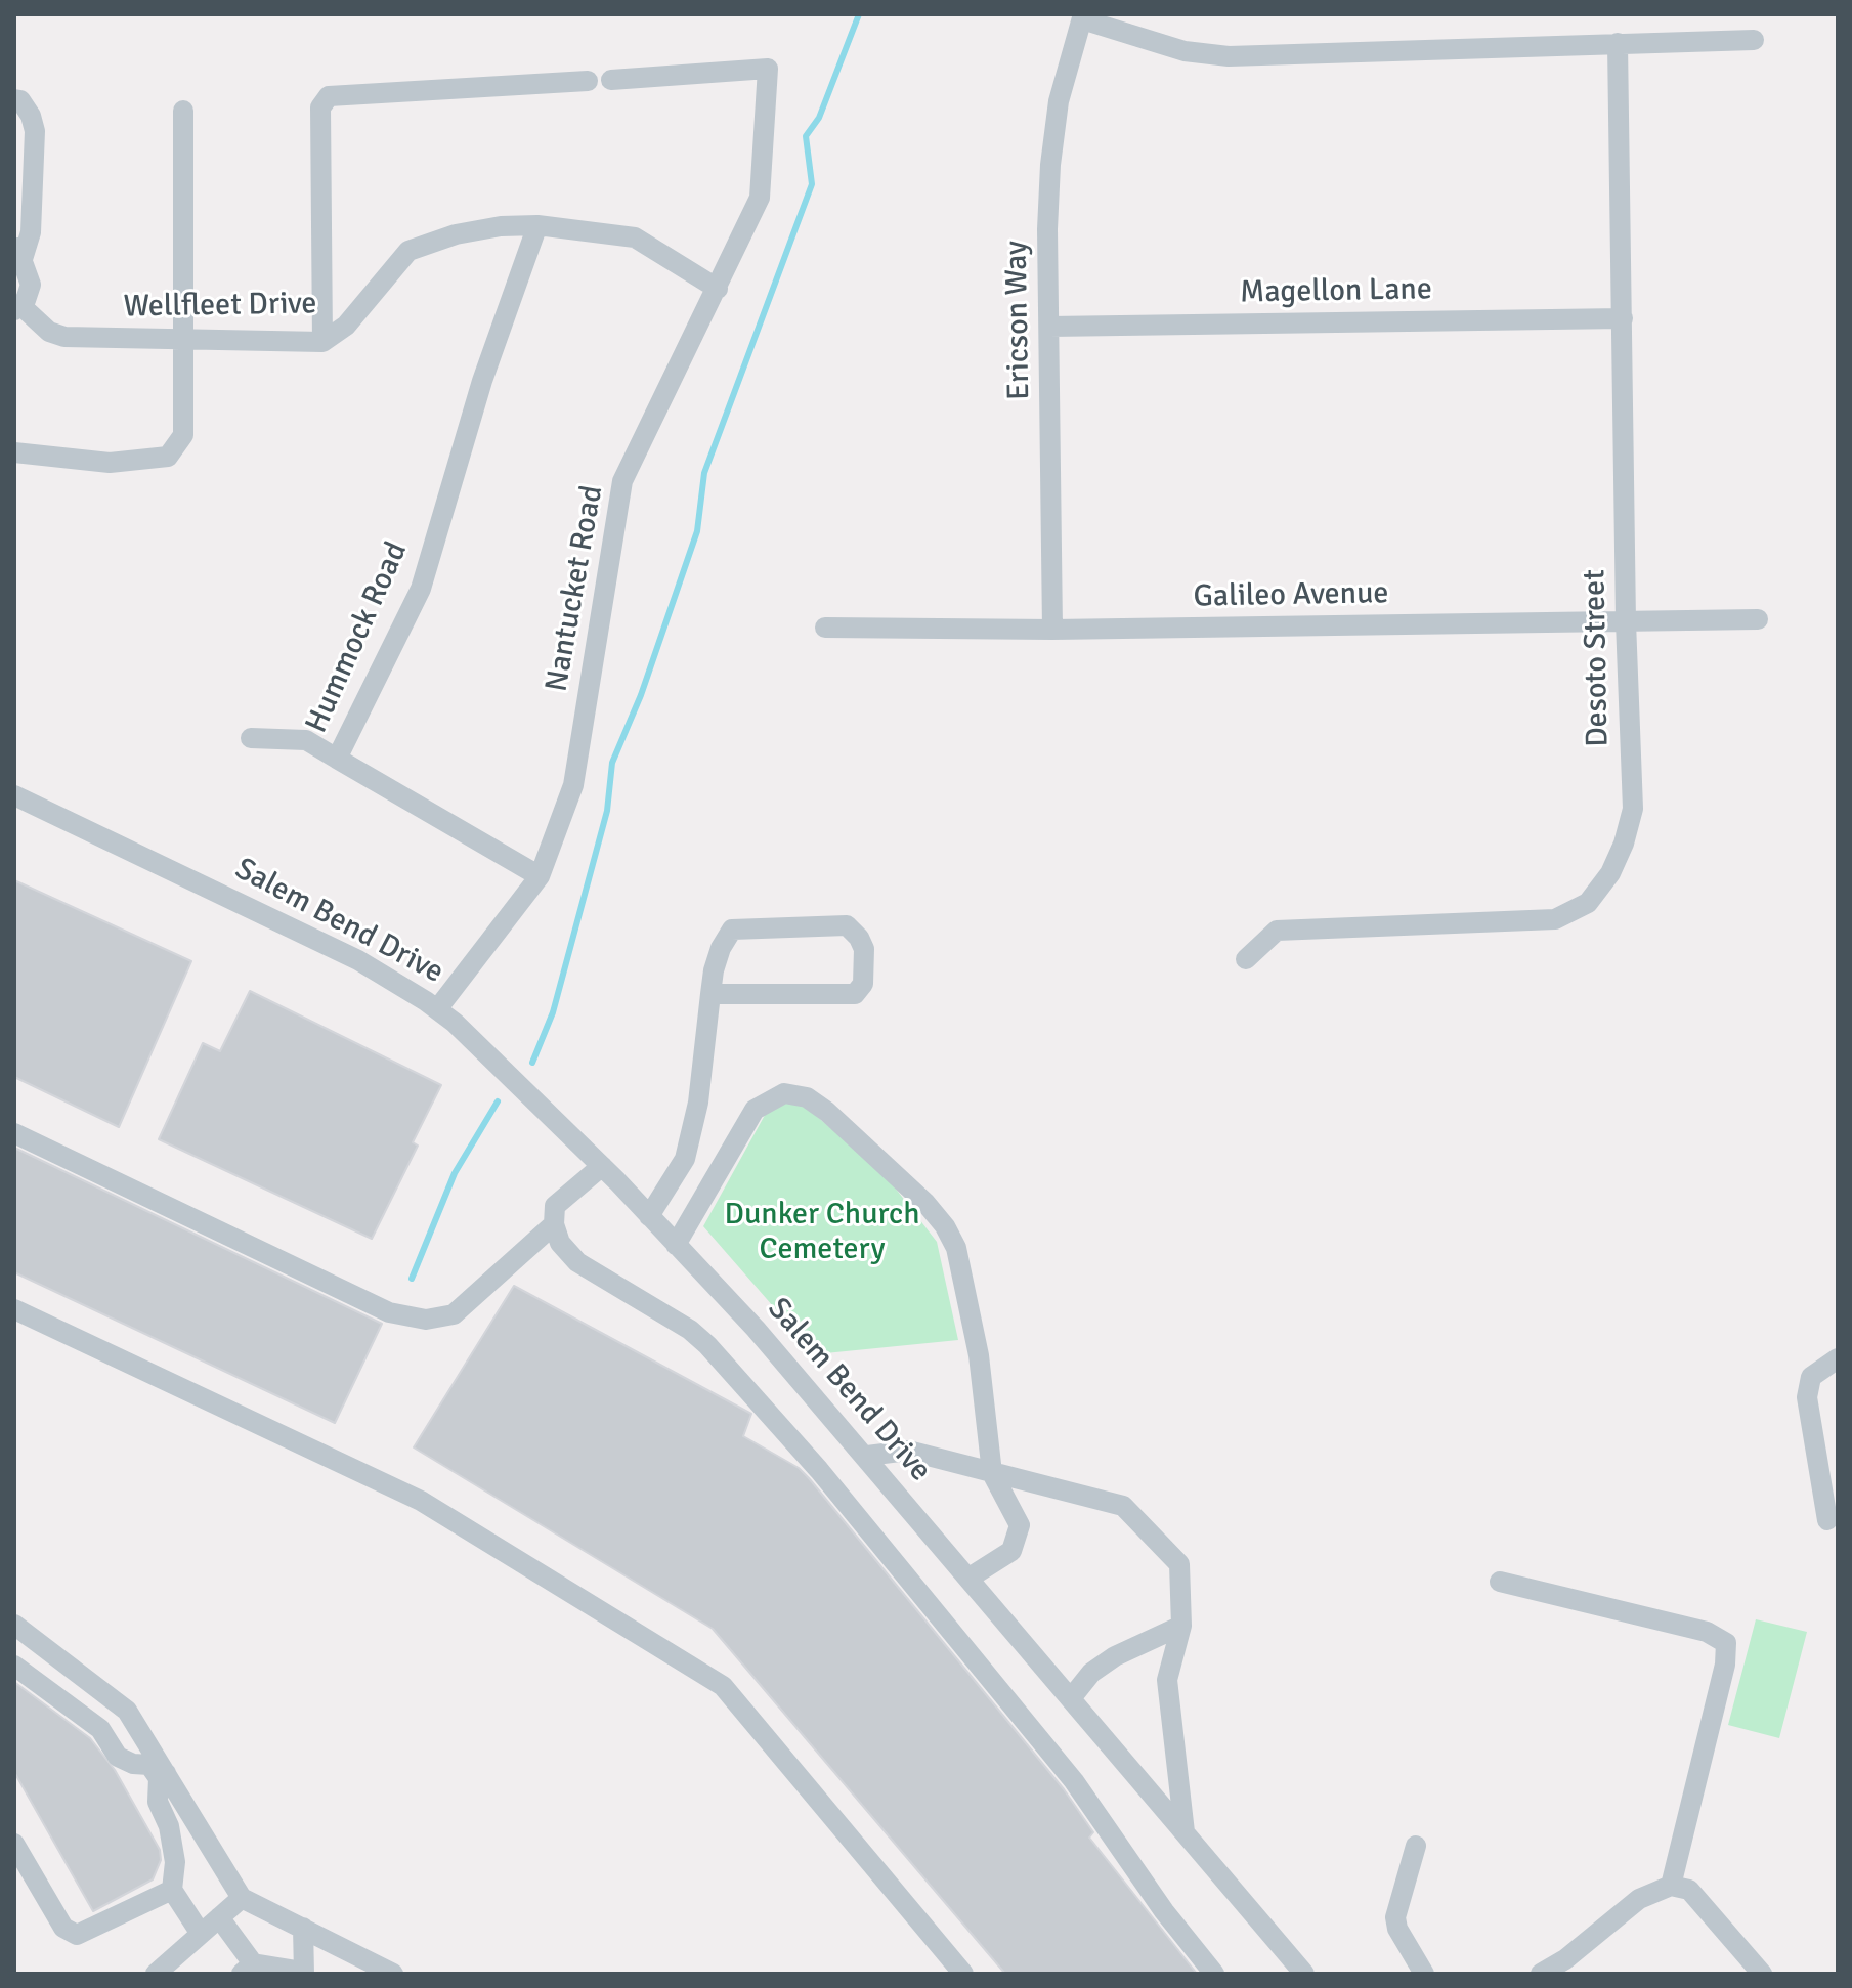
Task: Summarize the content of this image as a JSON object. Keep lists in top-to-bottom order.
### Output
{
  "streets": {
    "street": [
      "Magellon Lane",
      "Wellfleet Drive",
      "Ericson Way",
      "Nantucket Road",
      "Galileo Avenue",
      "Hummock Road",
      "Desoto Street",
      "Salem Bend Drive"
    ]
  },
  "crossings": [
    ["Magellon Lane", "Ericson Way"],
    ["Magellon Lane", "Desoto Street"],
    ["Wellfleet Drive", "Nantucket Road"],
    ["Wellfleet Drive", "Hummock Road"],
    ["Ericson Way", "Galileo Avenue"],
    ["Nantucket Road", "Hummock Road"],
    ["Nantucket Road", "Salem Bend Drive"],
    ["Galileo Avenue", "Desoto Street"]
  ],
  "parks": ["Dunker Church Cemetery"]
}
